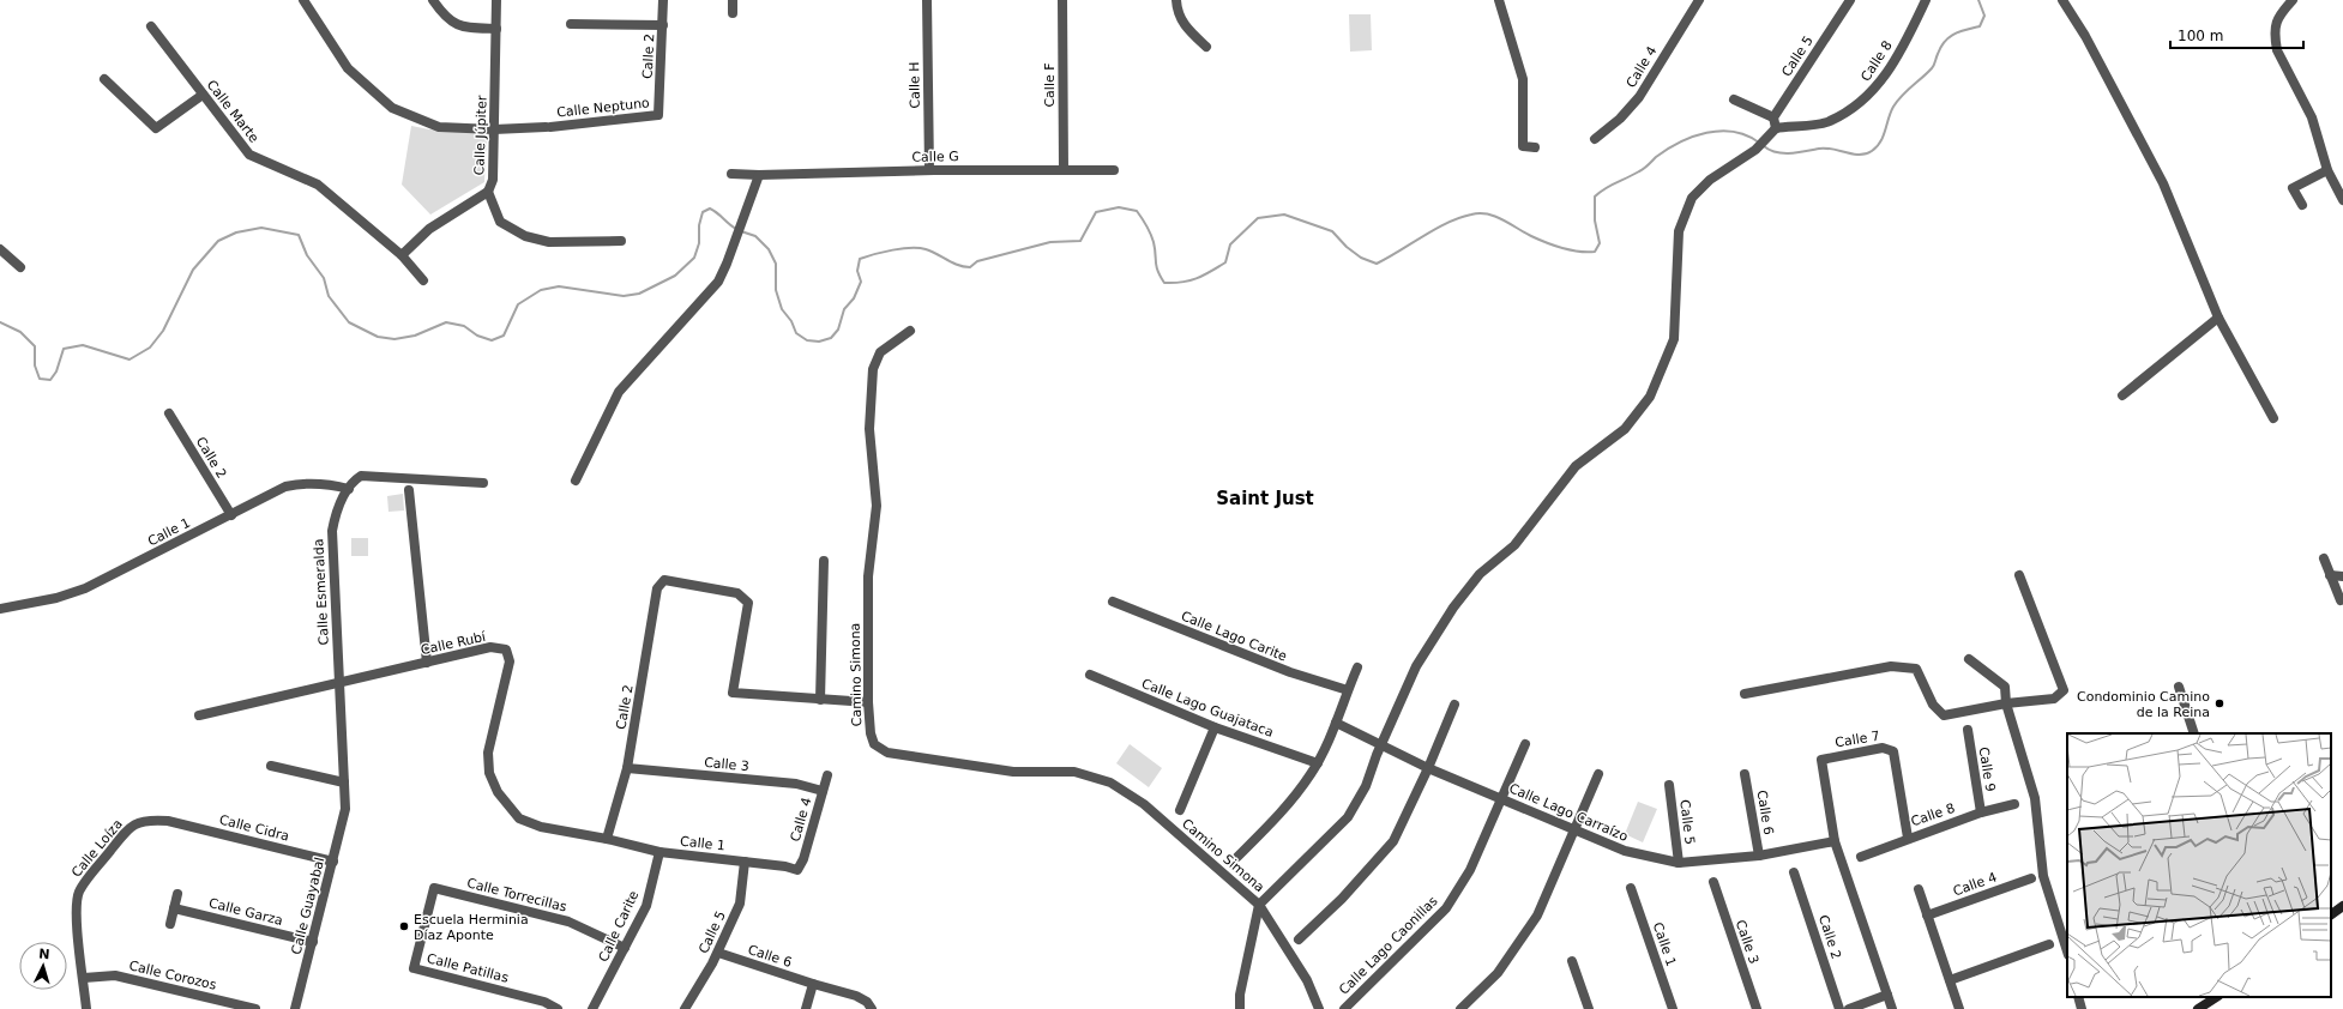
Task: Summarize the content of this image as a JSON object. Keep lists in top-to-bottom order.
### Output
{
  "streets": {
    "street": [
      "Calle 2",
      "Calle 5",
      "Calle 8",
      "Calle 4",
      "Calle H",
      "Calle F",
      "Calle Neptuno",
      "Calle Marte",
      "Calle Júpiter",
      "Calle G",
      "Calle 1",
      "Calle Esmeralda",
      "Calle Lago Carite",
      "Calle Rubí",
      "Camino Simona",
      "Calle Lago Guajataca",
      "Calle 7",
      "Calle 3",
      "Calle 9",
      "Calle Lago Carraízo",
      "Calle 6",
      "Calle Cidra",
      "Calle Loíza",
      "Calle Torrecillas",
      "Calle Guayabal",
      "Calle Garza",
      "Calle Carite",
      "Calle Lago Caonillas",
      "Calle Patillas",
      "Calle Corozos"
    ]
  },
  "crossings": [
    ["Calle 2", "Calle Neptuno"],
    ["Calle 2", "Calle 1"],
    ["Calle 2", "Calle Rubí"],
    ["Calle 2", "Calle 3"],
    ["Calle 5", "Calle 8"],
    ["Calle 5", "Calle 1"],
    ["Calle 5", "Camino Simona"],
    ["Calle 5", "Calle Lago Carraízo"],
    ["Calle 5", "Calle 6"],
    ["Calle 8", "Calle 7"],
    ["Calle 8", "Calle 9"],
    ["Calle 4", "Calle 1"],
    ["Calle 4", "Calle 3"],
    ["Calle H", "Calle G"],
    ["Calle F", "Calle G"],
    ["Calle Neptuno", "Calle Júpiter"],
    ["Calle Marte", "Calle Júpiter"],
    ["Calle 1", "Calle Esmeralda"],
    ["Calle 1", "Calle Rubí"],
    ["Calle 1", "Calle Carite"],
    ["Calle Esmeralda", "Calle Rubí"],
    ["Calle Esmeralda", "Calle Guayabal"],
    ["Calle 7", "Calle Lago Carraízo"],
    ["Calle Lago Carraízo", "Calle 6"],
    ["Calle Lago Carraízo", "Calle Lago Caonillas"],
    ["Calle Cidra", "Calle Loíza"],
    ["Calle Cidra", "Calle Guayabal"],
    ["Calle Loíza", "Calle Corozos"],
    ["Calle Torrecillas", "Calle Carite"],
    ["Calle Torrecillas", "Calle Patillas"],
    ["Calle Guayabal", "Calle Garza"]
  ],
  "districts": ["Saint Just"],
  "places": ["Condominio Camino de la Reina", "Escuela Herminia Díaz Aponte"],
  "scale_bar": "100 m",
  "north": "top"
}
